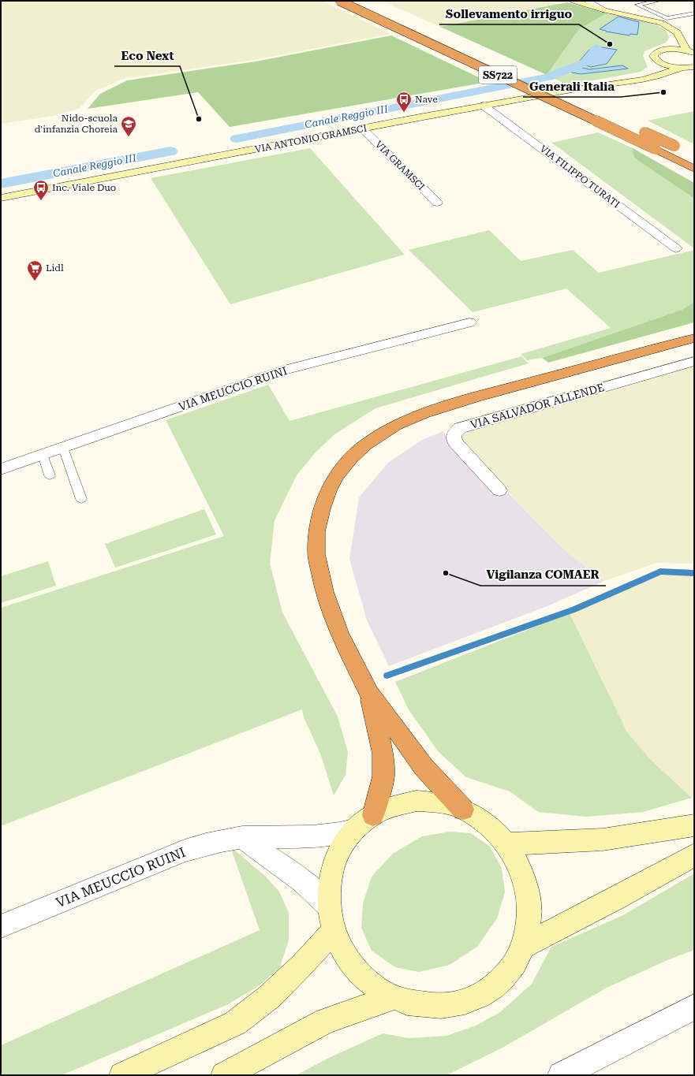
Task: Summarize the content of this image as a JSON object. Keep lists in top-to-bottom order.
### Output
{
  "streets": {
    "highway": ["SS722"],
    "street": [
      "VIA ANTONIO GRAMSCI",
      "VIA GRAMSCI",
      "VIA FILIPPO TURATI",
      "VIA MEUCCIO RUINI",
      "VIA SALVADOR ALLENDE"
    ]
  },
  "crossings": [
    ["VIA ANTONIO GRAMSCI", "VIA GRAMSCI"],
    ["VIA ANTONIO GRAMSCI", "VIA FILIPPO TURATI"]
  ],
  "water": ["Canale Reggio III"],
  "places": {
    "other": [
      "Sollevamento irriguo",
      "Generali Italia",
      "Eco Next",
      "Vigilanza COMAER"
    ],
    "bus stop": ["Nave", "Inc. Viale Duo"],
    "school or university": ["Nido-scuola d'infanzia Choreia"],
    "supermarket": ["Lidl"]
  }
}
